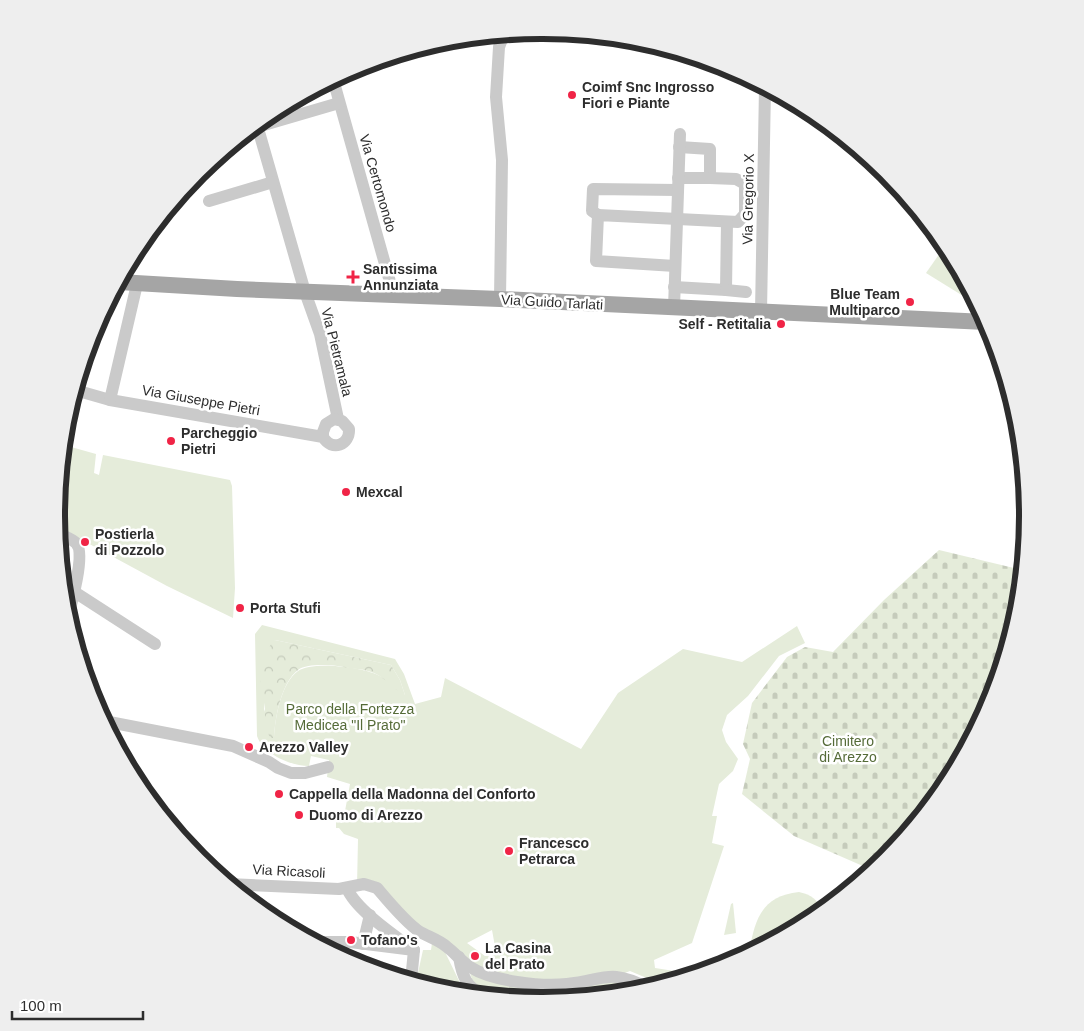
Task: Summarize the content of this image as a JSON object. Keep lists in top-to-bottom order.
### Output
{
  "streets": {
    "main road": ["Via Guido Tarlati"],
    "street": [
      "Via Certomondo",
      "Via Gregorio X",
      "Via Pietramala",
      "Via Giuseppe Pietri",
      "Via Ricasoli"
    ]
  },
  "crossings": [
    ["Via Certomondo", "Via Guido Tarlati"],
    ["Via Gregorio X", "Via Guido Tarlati"],
    ["Via Guido Tarlati", "Via Pietramala"],
    ["Via Pietramala", "Via Giuseppe Pietri"]
  ],
  "parks": ["Parco della Fortezza Medicea \"Il Prato\"", "Cimitero di Arezzo"],
  "places": {
    "other": [
      "Coimf Snc Ingrosso Fiori e Piante",
      "Blue Team Multiparco",
      "Self - Retitalia",
      "Parcheggio Pietri",
      "Mexcal",
      "Postierla di Pozzolo",
      "Porta Stufi",
      "Arezzo Valley",
      "Cappella della Madonna del Conforto",
      "Duomo di Arezzo",
      "Francesco Petrarca",
      "Tofano's",
      "La Casina del Prato"
    ],
    "health": ["Santissima Annunziata"]
  },
  "scale_bar": "100 m"
}
